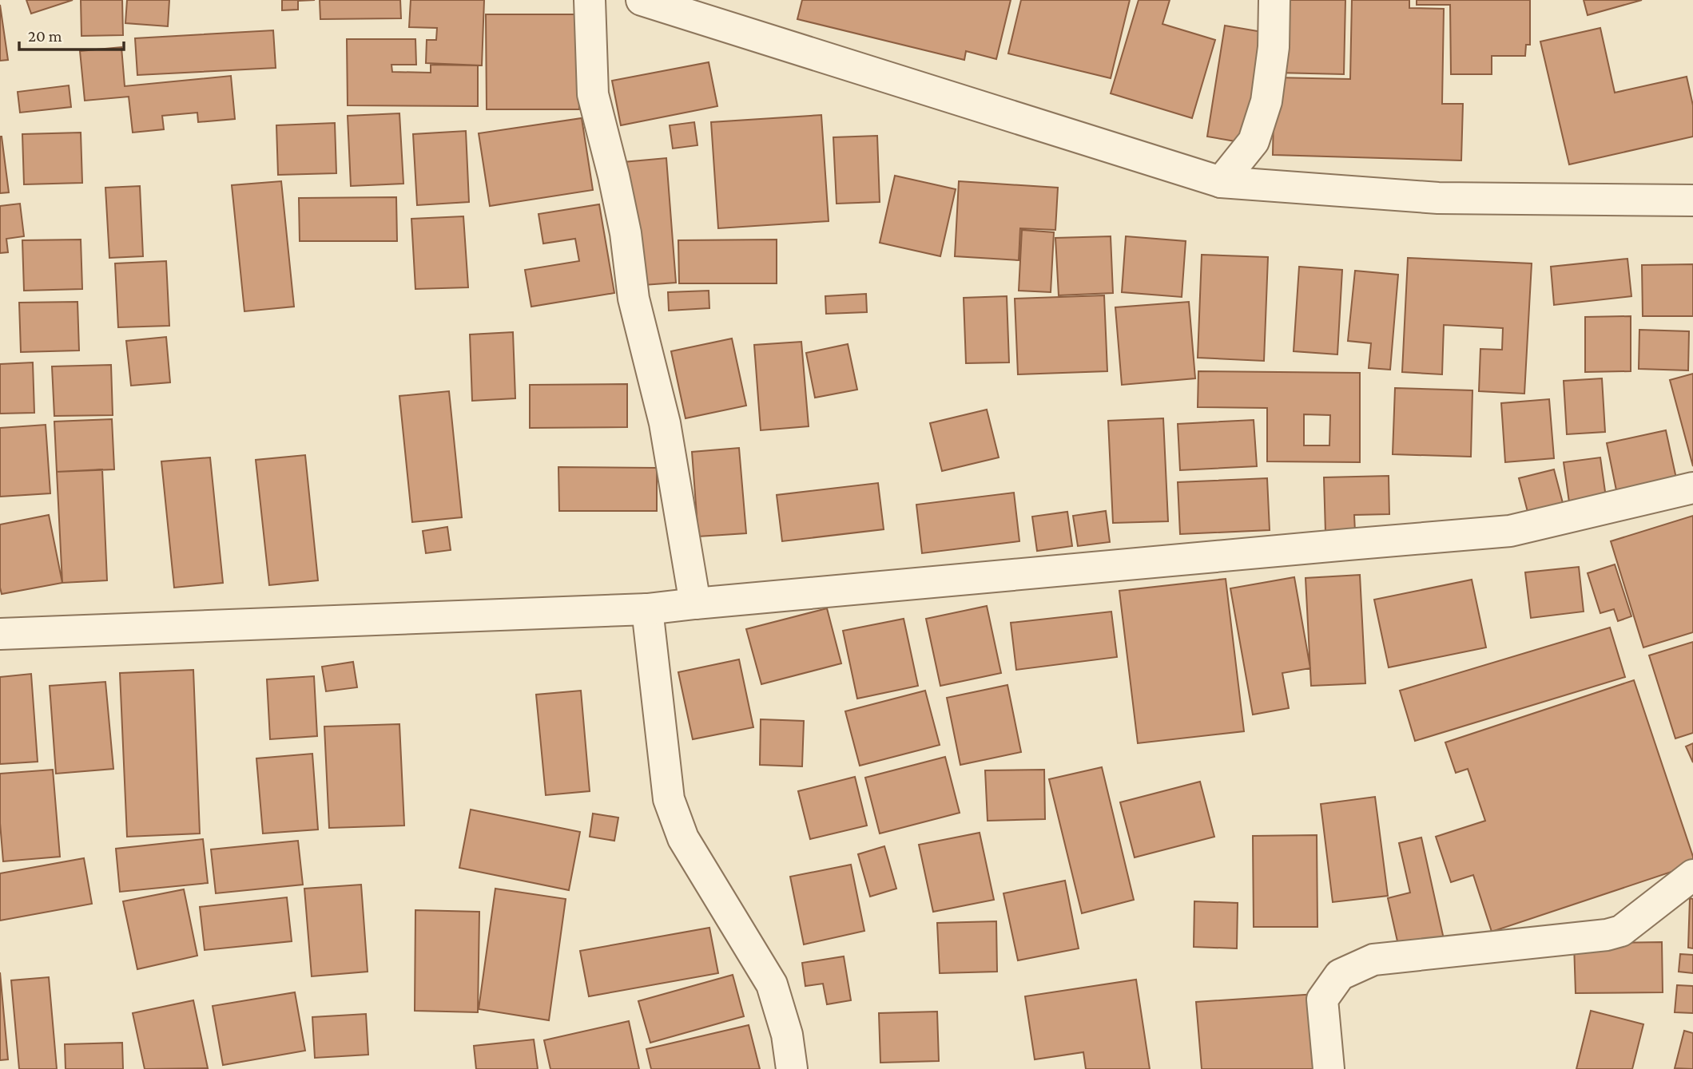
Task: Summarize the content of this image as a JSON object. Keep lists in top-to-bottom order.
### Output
{
  "scale_bar": "20 m"
}
